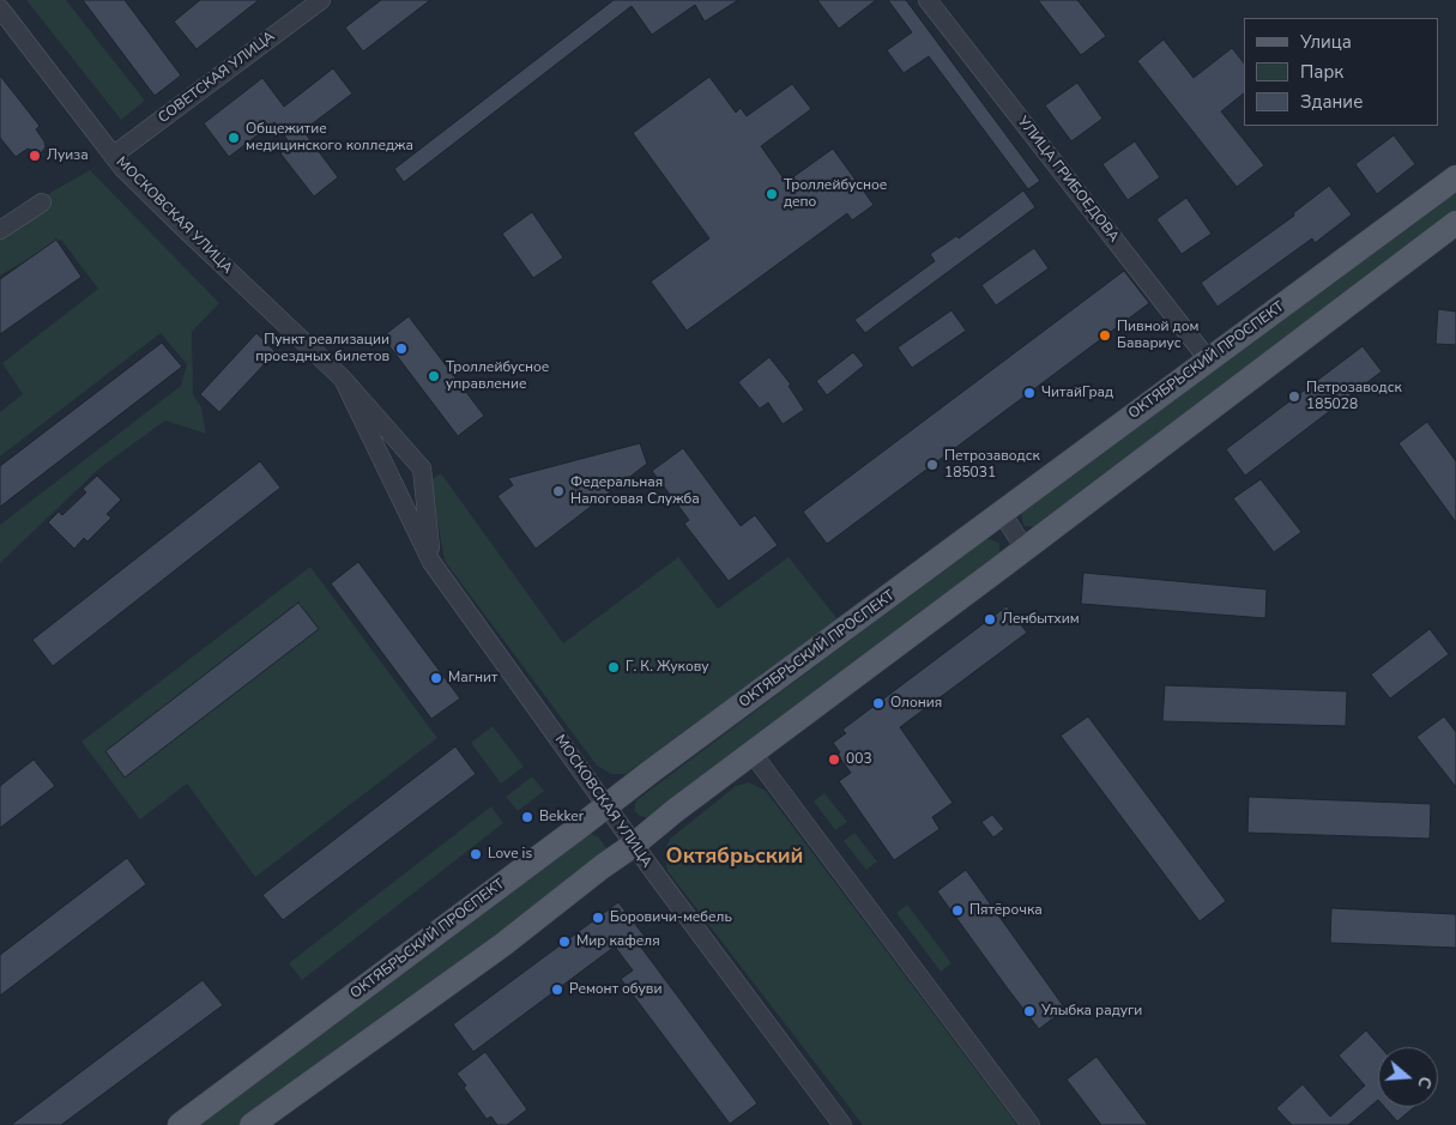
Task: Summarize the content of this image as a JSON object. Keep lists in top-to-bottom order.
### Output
{
  "streets": {
    "main road": ["ОКТЯБРЬСКИЙ ПРОСПЕКТ"],
    "street": ["СОВЕТСКАЯ УЛИЦА", "УЛИЦА ГРИБОЕДОВА", "МОСКОВСКАЯ УЛИЦА"]
  },
  "crossings": [
    ["СОВЕТСКАЯ УЛИЦА", "МОСКОВСКАЯ УЛИЦА"],
    ["УЛИЦА ГРИБОЕДОВА", "ОКТЯБРЬСКИЙ ПРОСПЕКТ"],
    ["МОСКОВСКАЯ УЛИЦА", "ОКТЯБРЬСКИЙ ПРОСПЕКТ"]
  ],
  "districts": ["Октябрьский"],
  "places": [
    "Общежитие медицинского колледжа",
    "Луиза",
    "Троллейбусное депо",
    "Пивной дом Бавариус",
    "Пункт реализации проездных билетов",
    "Троллейбусное управление",
    "ЧитайГрад",
    "Петрозаводск 185028",
    "Петрозаводск 185031",
    "Федеральная Налоговая Служба",
    "Ленбытхим",
    "Г. К. Жукову",
    "Магнит",
    "Олония",
    "003",
    "Bekker",
    "Love is",
    "Пятёрочка",
    "Боровичи-мебель",
    "Мир кафеля",
    "Ремонт обуви",
    "Улыбка радуги"
  ],
  "legend": ["Улица", "Парк", "Здание"],
  "north": "right"
}
